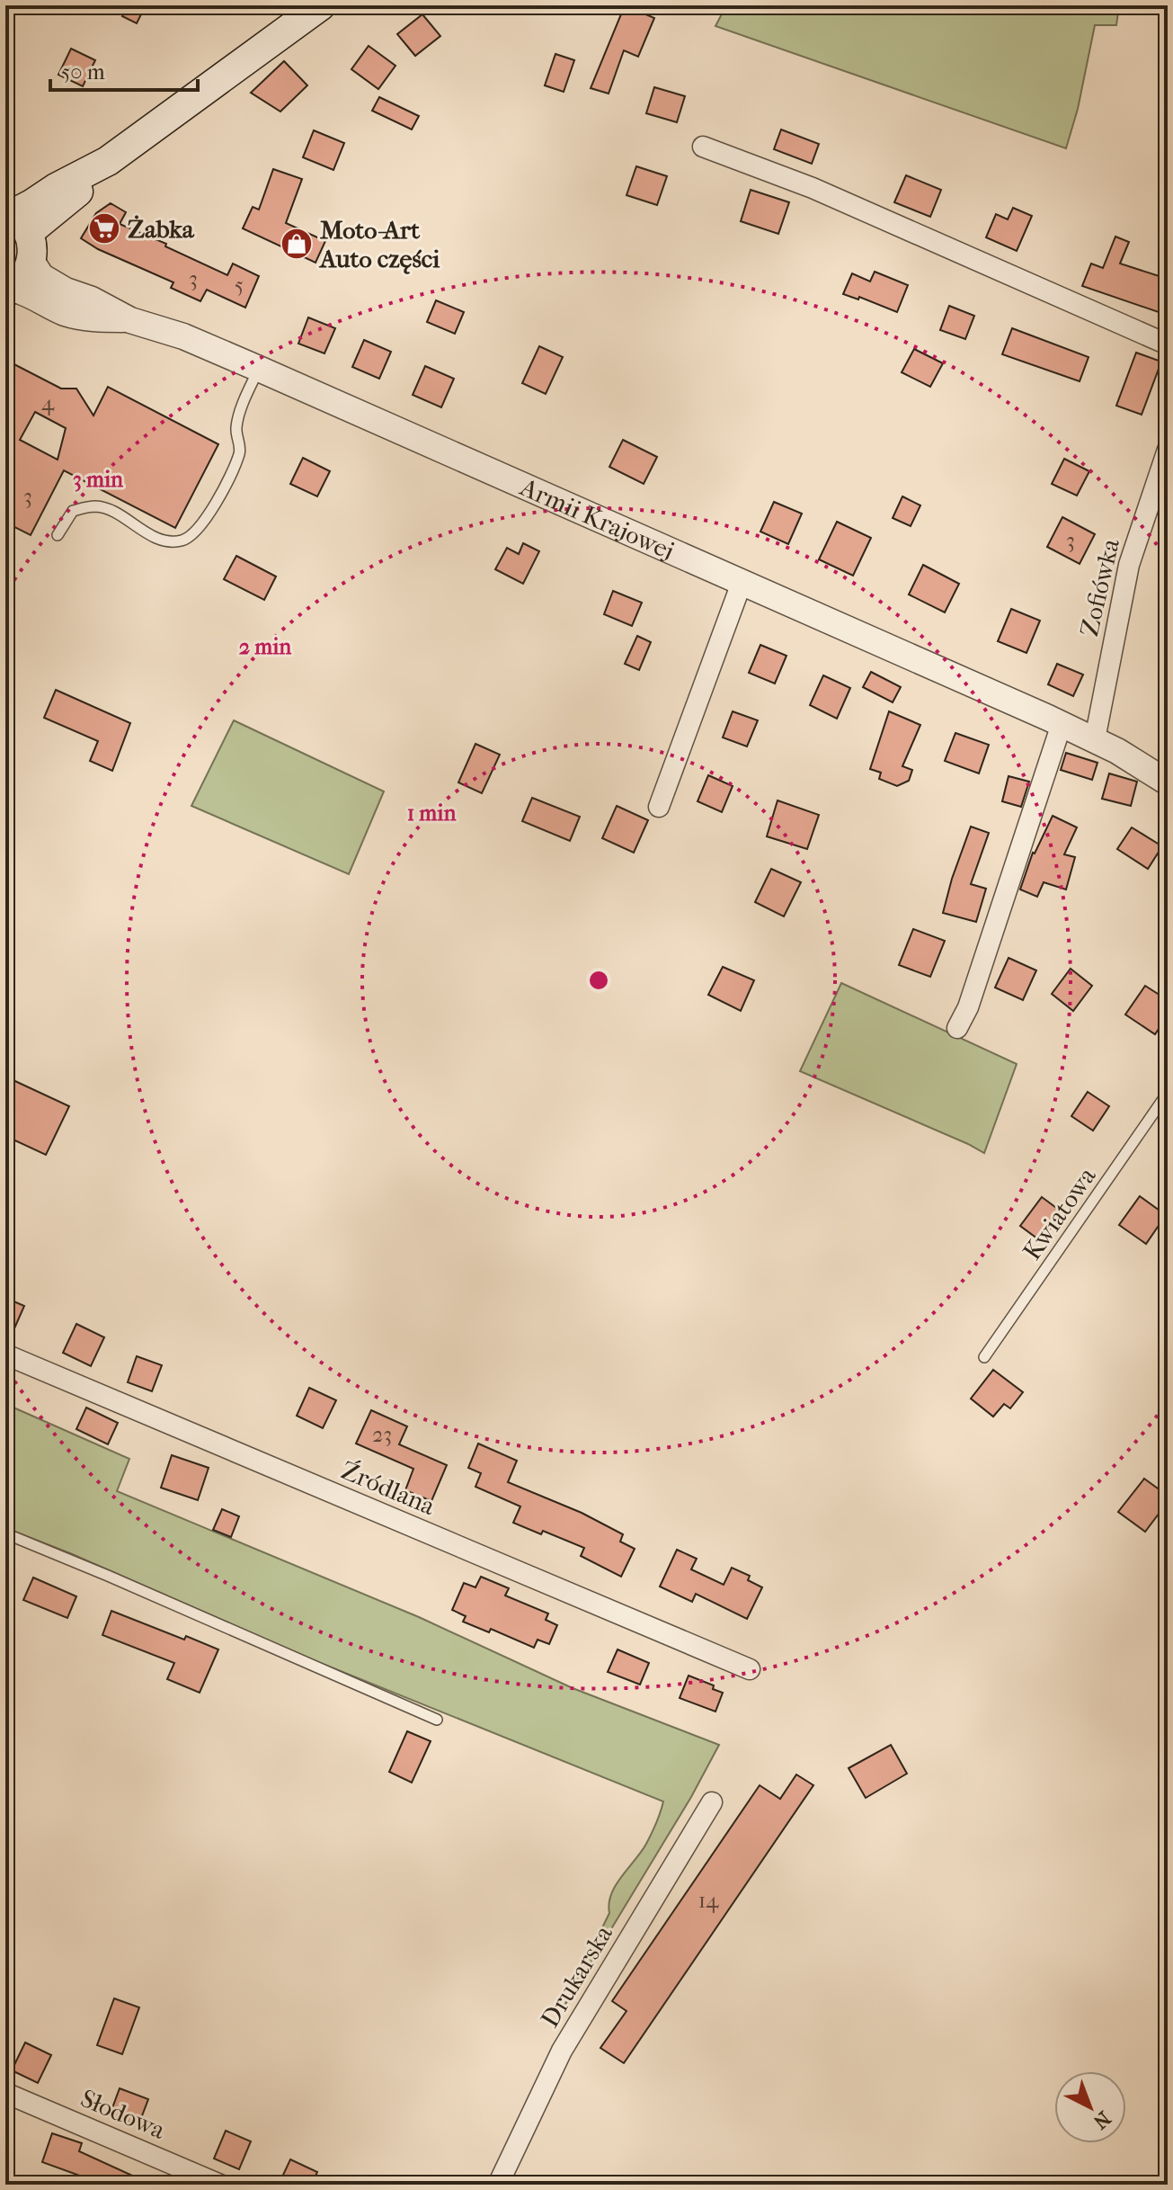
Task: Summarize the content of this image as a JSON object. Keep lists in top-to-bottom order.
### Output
{
  "streets": {
    "street": [
      "Armii Krajowej",
      "Zofiówka",
      "Źródlana",
      "Drukarska",
      "Słodowa"
    ],
    "lane": ["Kwiatowa"]
  },
  "crossings": [
    ["Armii Krajowej", "Zofiówka"]
  ],
  "places": {
    "supermarket": ["Żabka"],
    "shop": ["Moto-Art Auto części"]
  },
  "house_numbers": [
    "3",
    "5",
    "4",
    "3",
    "3",
    "23",
    "14"
  ],
  "scale_bar": "50 m",
  "north": "bottom right",
  "rings": ["3 min", "2 min", "1 min"]
}
